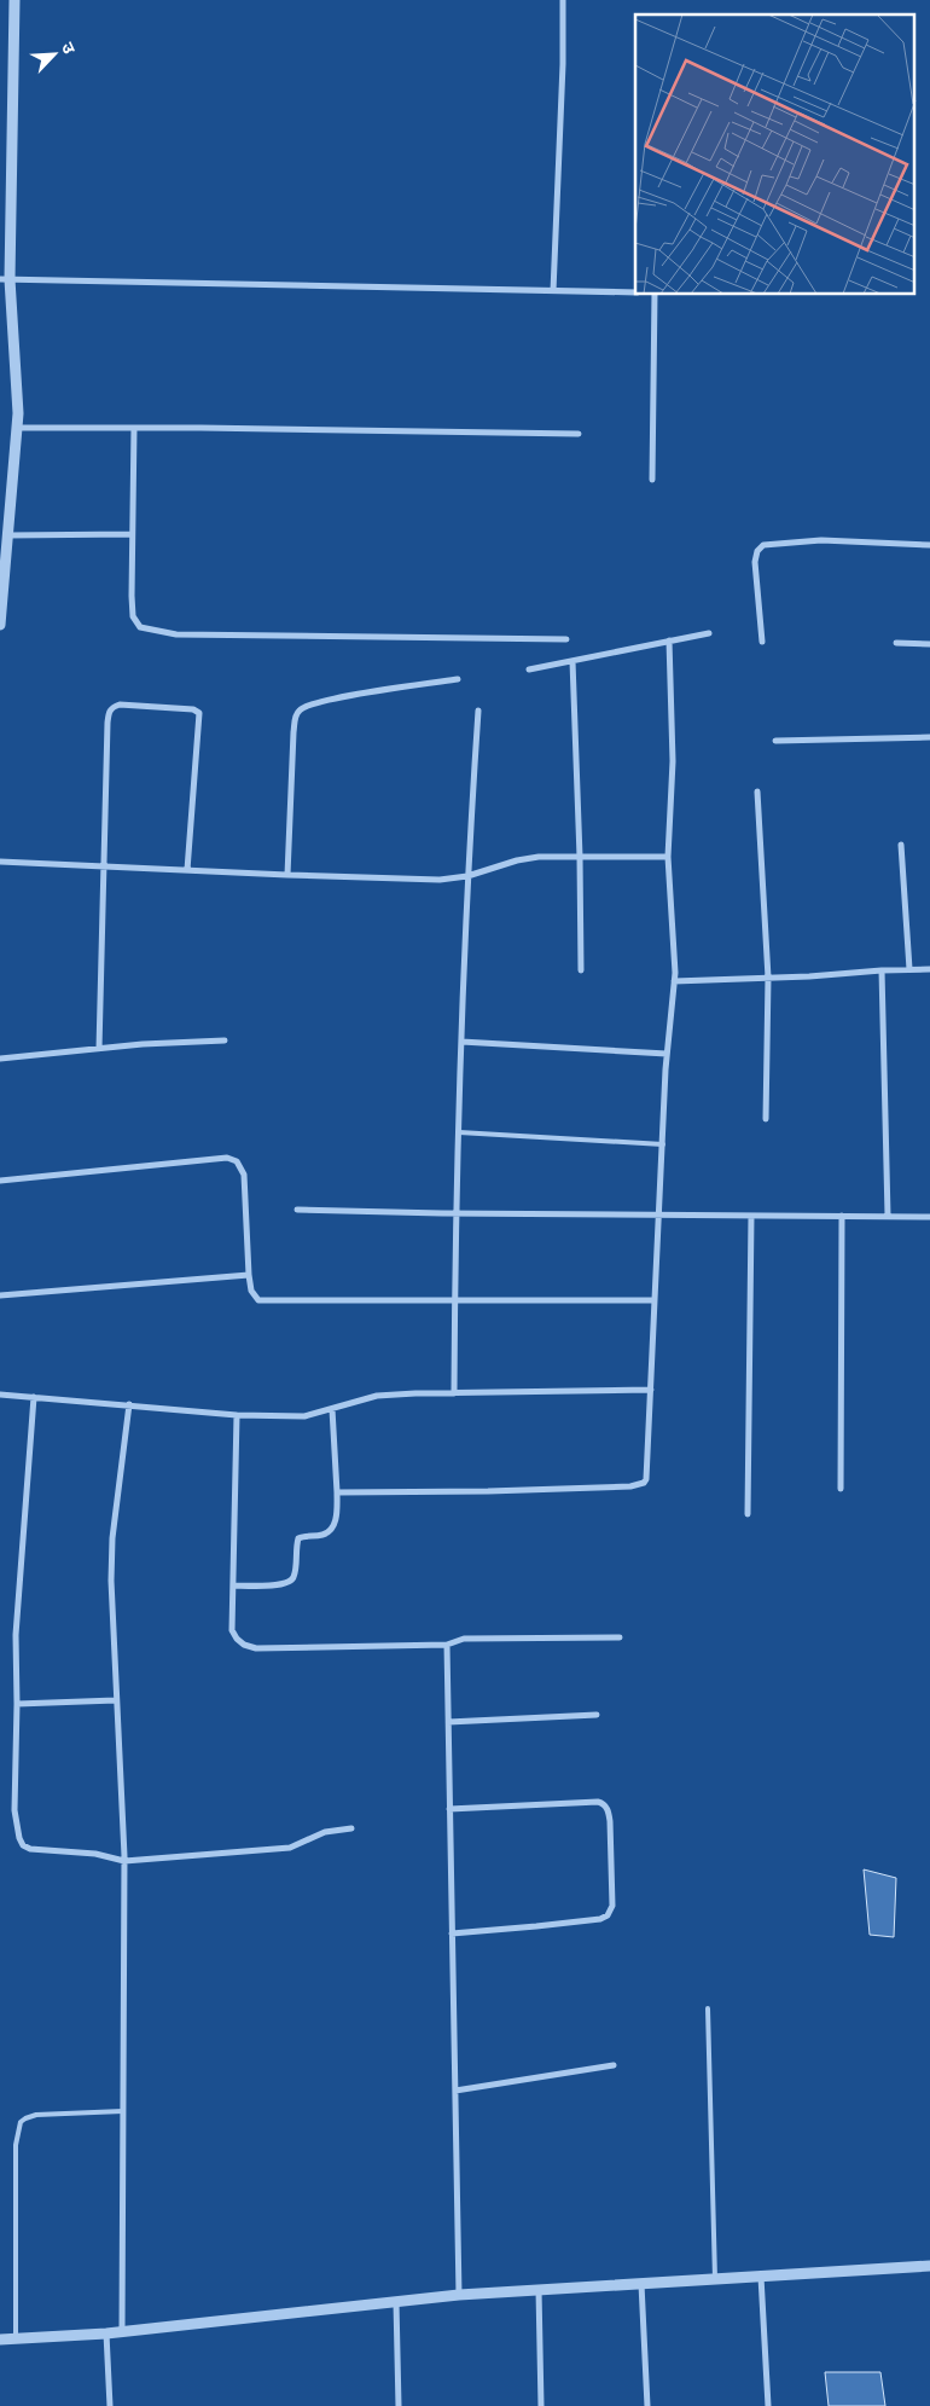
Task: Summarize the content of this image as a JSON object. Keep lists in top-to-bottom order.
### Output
{
  "north": "top right"
}
